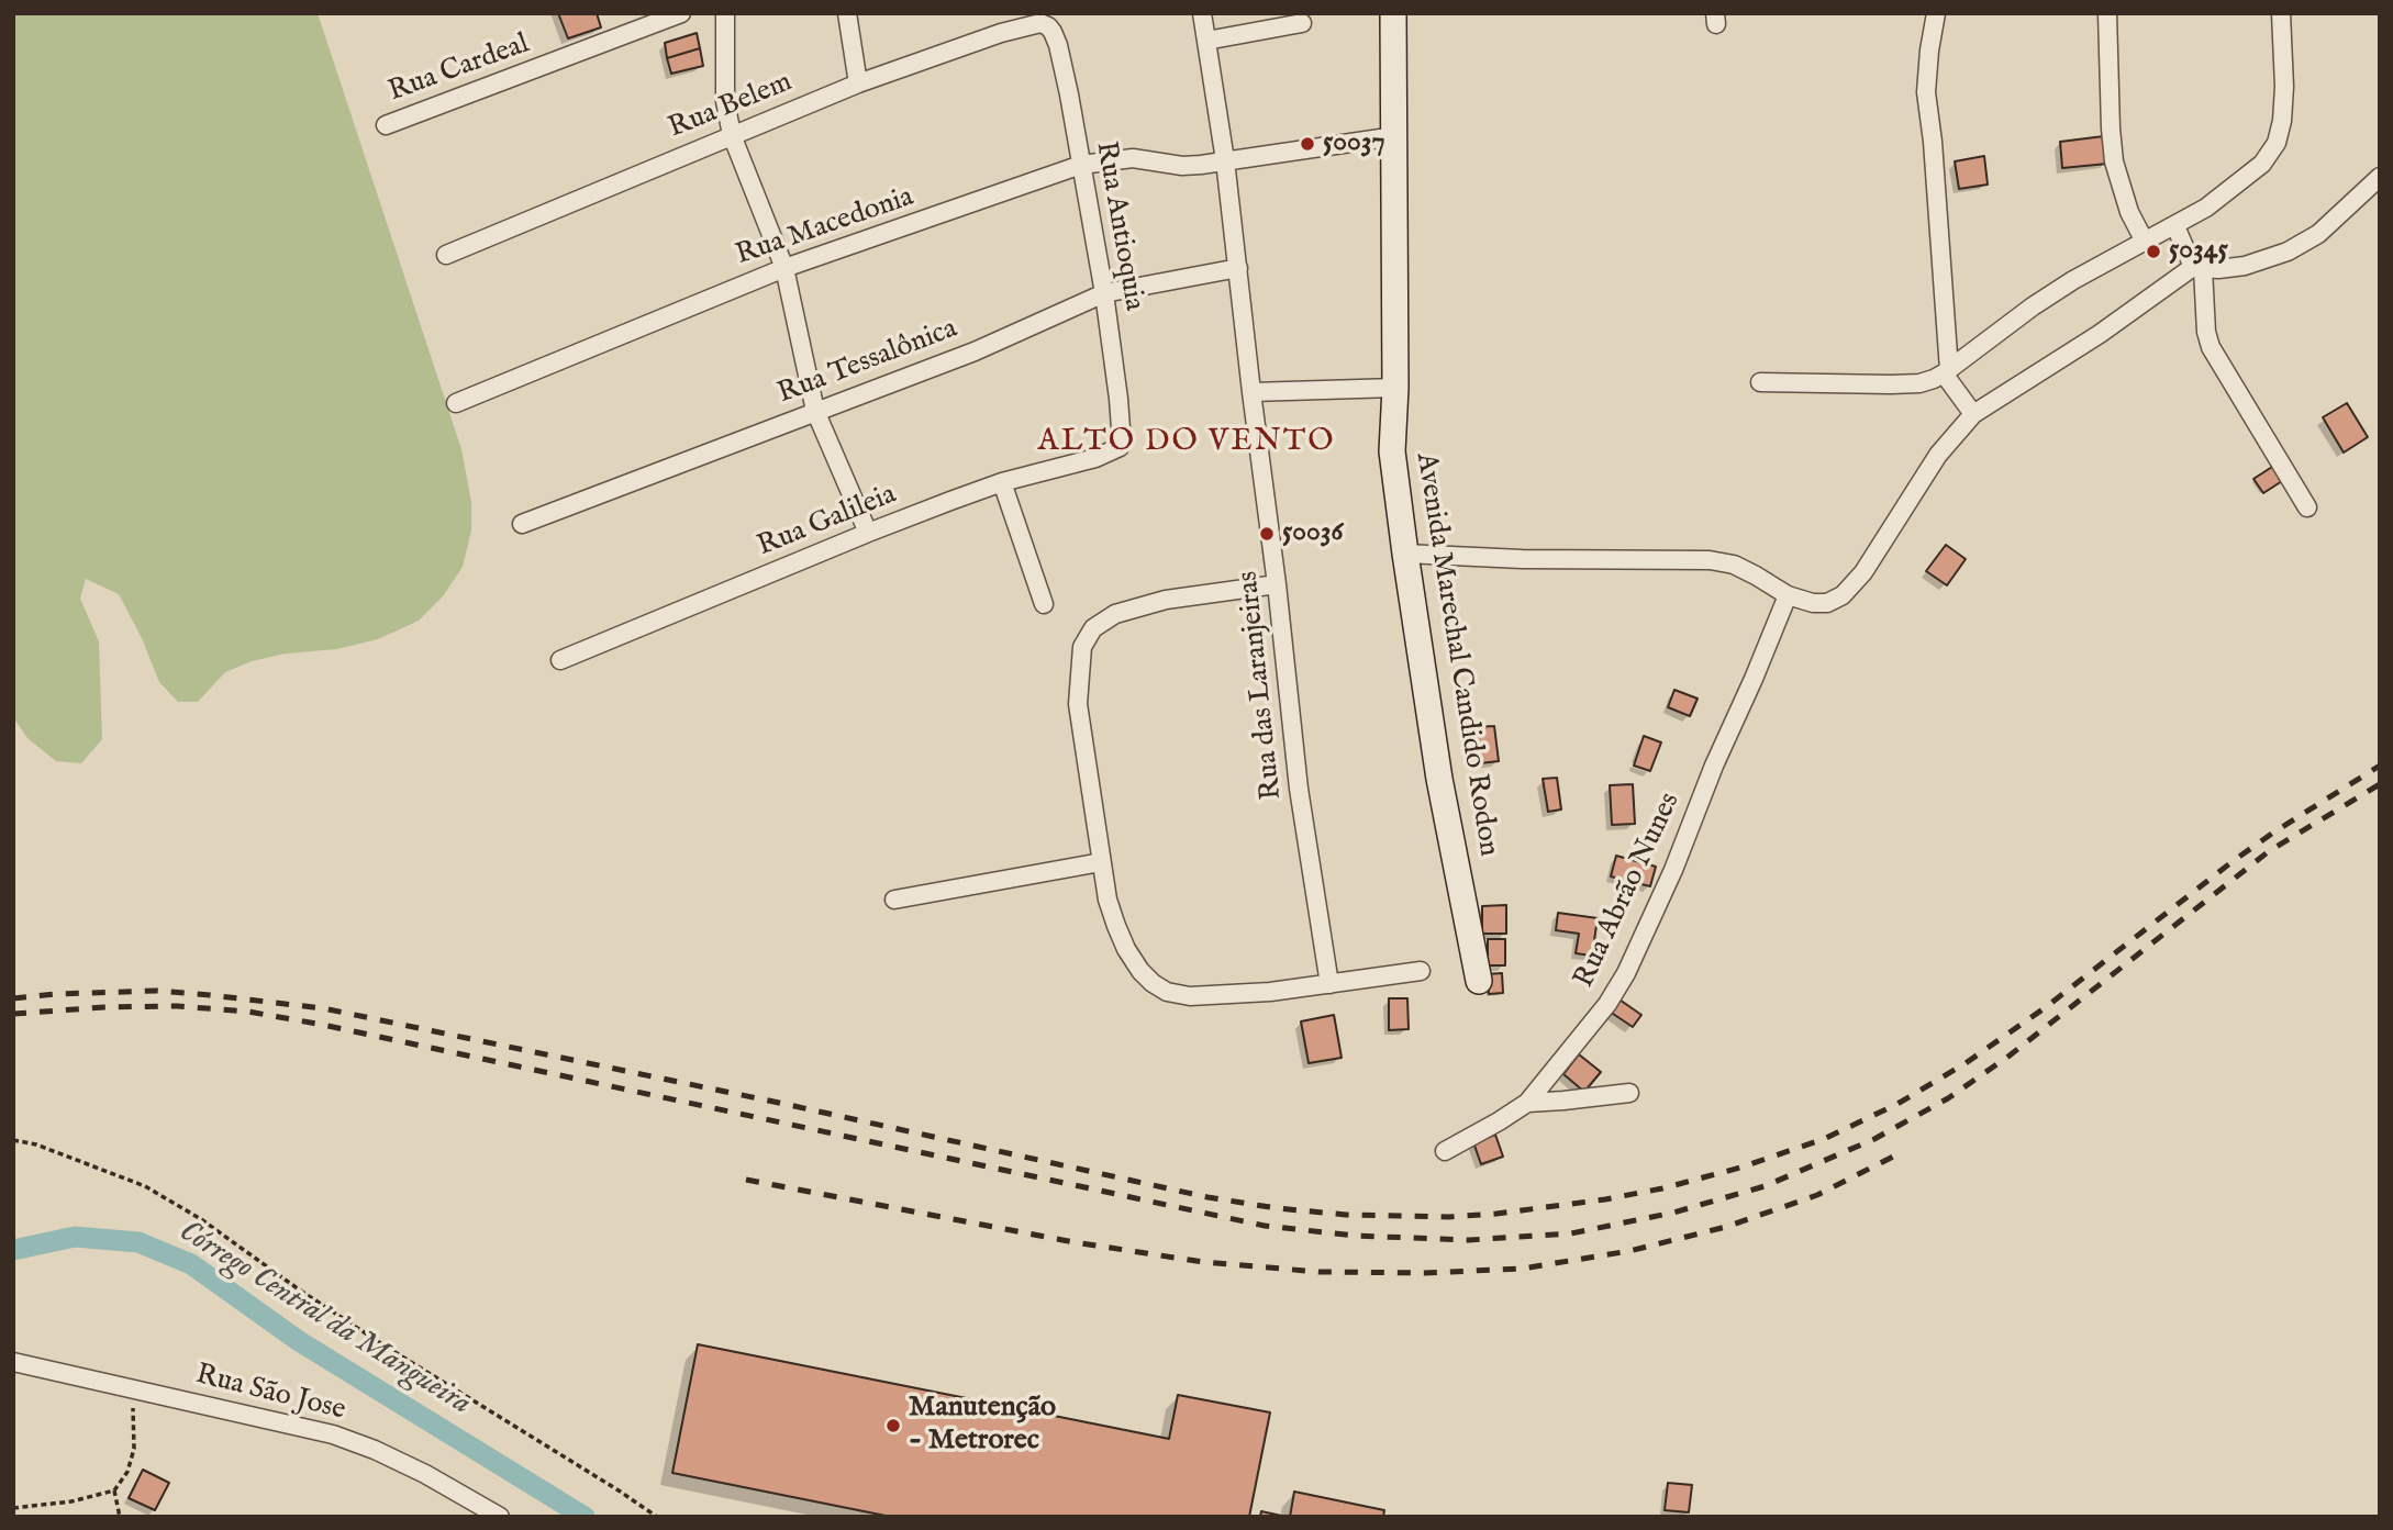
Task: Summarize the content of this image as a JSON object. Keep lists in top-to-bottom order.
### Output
{
  "streets": {
    "street": [
      "Rua Cardeal",
      "Rua Belem",
      "Rua Antioquia",
      "Rua Macedonia",
      "Rua Tessalônica",
      "Rua Galileia",
      "Avenida Marechal Candido Rodon",
      "Rua das Laranjeiras",
      "Rua Abrão Nunes",
      "Rua São Jose"
    ]
  },
  "crossings": [
    ["Rua Belem", "Rua Antioquia"],
    ["Rua Antioquia", "Rua Macedonia"],
    ["Rua Antioquia", "Rua Tessalônica"],
    ["Rua Antioquia", "Rua Galileia"],
    ["Rua Macedonia", "Avenida Marechal Candido Rodon"],
    ["Rua Macedonia", "Rua das Laranjeiras"],
    ["Rua Tessalônica", "Rua das Laranjeiras"]
  ],
  "districts": ["ALTO DO VENTO"],
  "water": ["Córrego Central da Mangueira"],
  "places": [
    "50037",
    "50345",
    "50036",
    "Manutenção - Metrorec"
  ]
}
